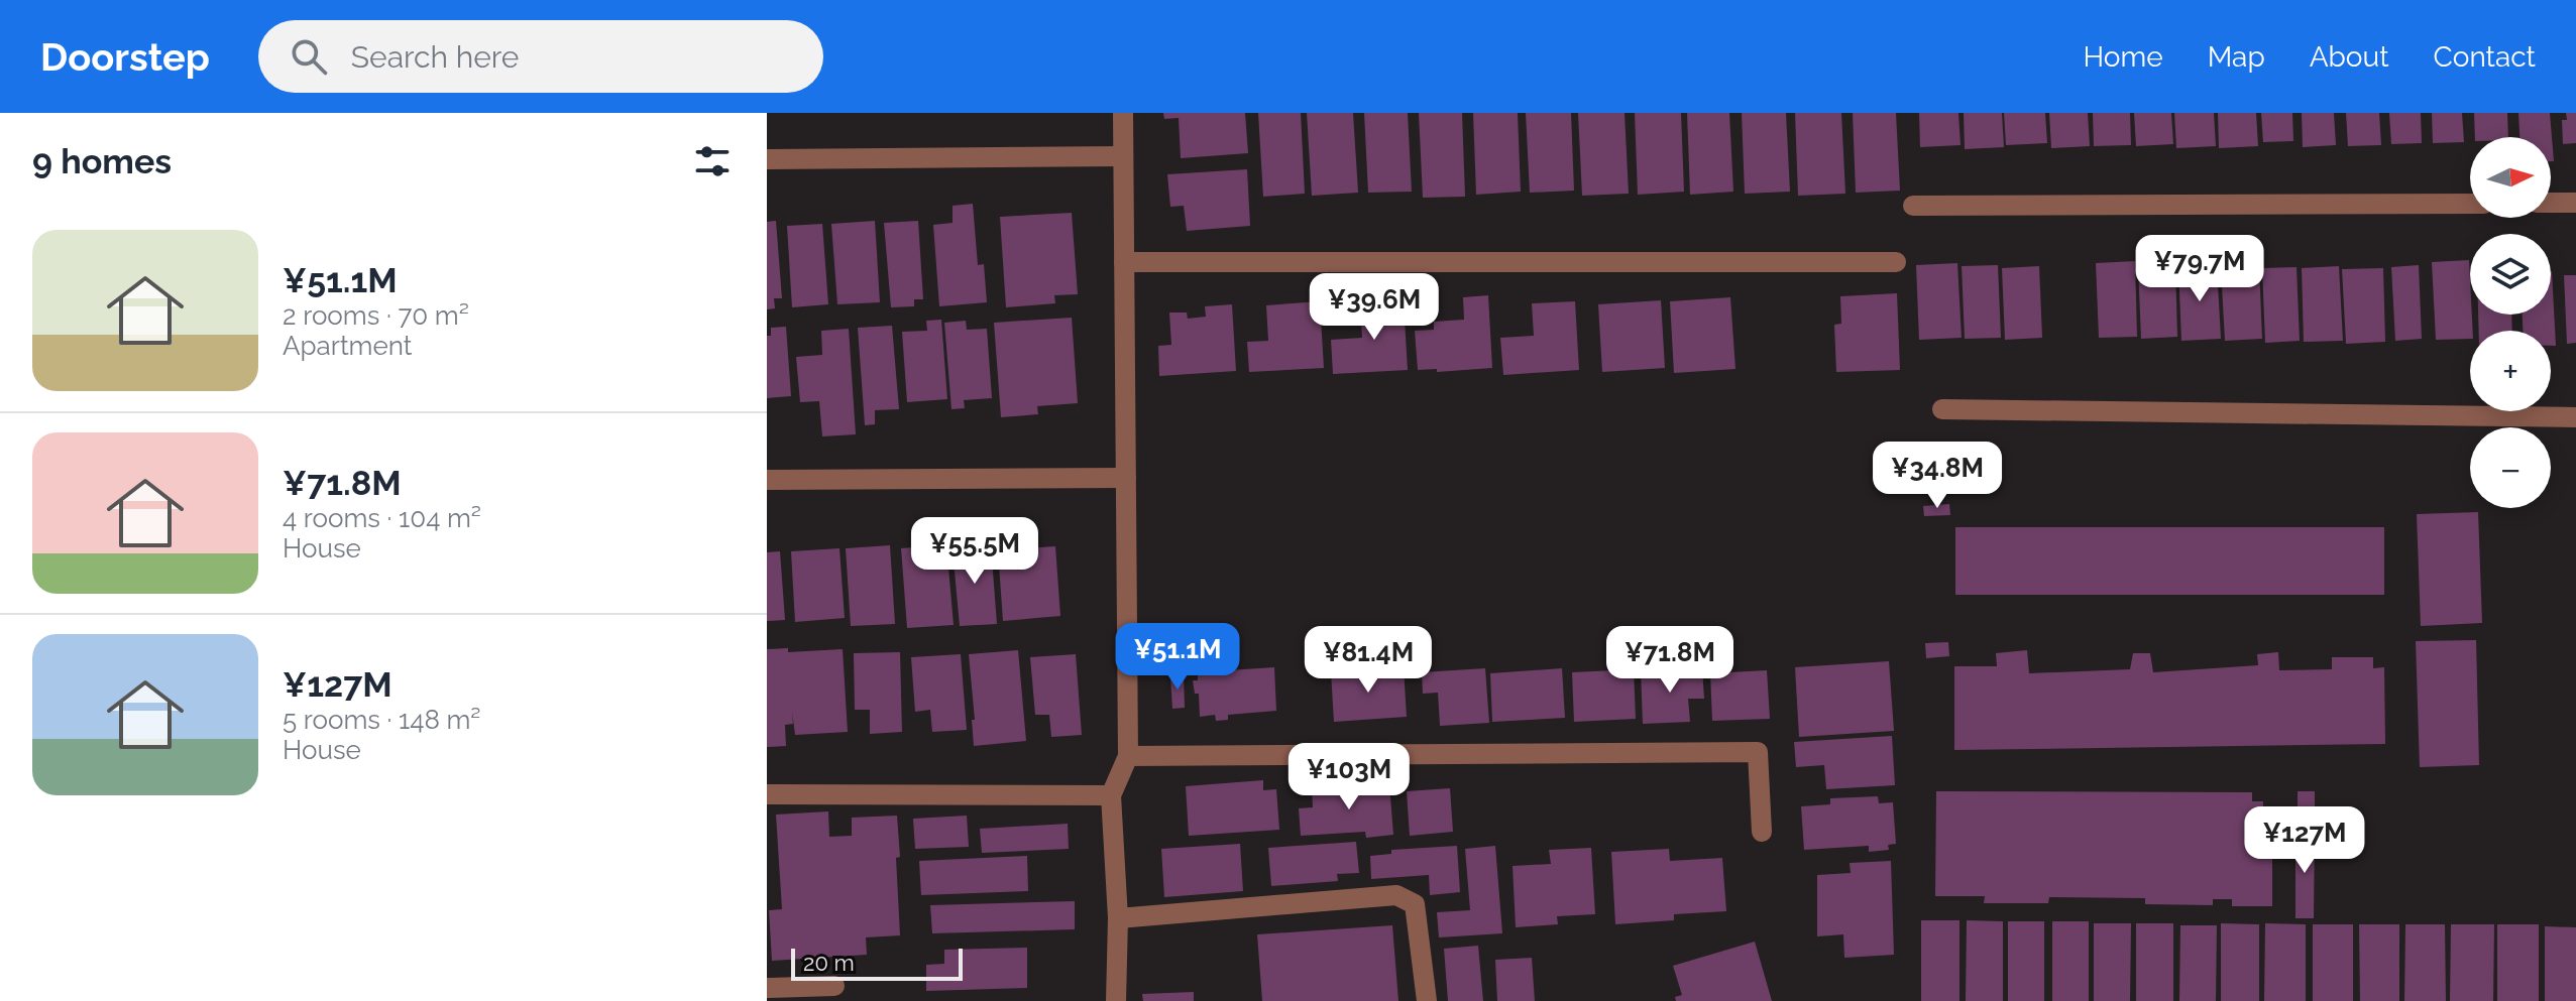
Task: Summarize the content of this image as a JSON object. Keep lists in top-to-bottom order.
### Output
{
  "scale_bar": "20 m",
  "north": "right",
  "page": {
    "header": "Doorstep",
    "search": "Search here",
    "nav": [
      "Home",
      "Map",
      "About",
      "Contact"
    ],
    "heading": "9 homes",
    "map_buttons": ["+", "−"],
    "list": [
      {
        "name": "¥51.1M",
        "note": "2 rooms · 70 m² · Apartment"
      },
      {
        "name": "¥71.8M",
        "note": "4 rooms · 104 m² · House"
      },
      {
        "name": "¥127M",
        "note": "5 rooms · 148 m² · House"
      }
    ],
    "price": [
      "¥79.7M",
      "¥39.6M",
      "¥34.8M",
      "¥55.5M",
      "¥51.1M",
      "¥81.4M",
      "¥71.8M",
      "¥103M",
      "¥127M"
    ],
    "scale": "20 m"
  }
}
